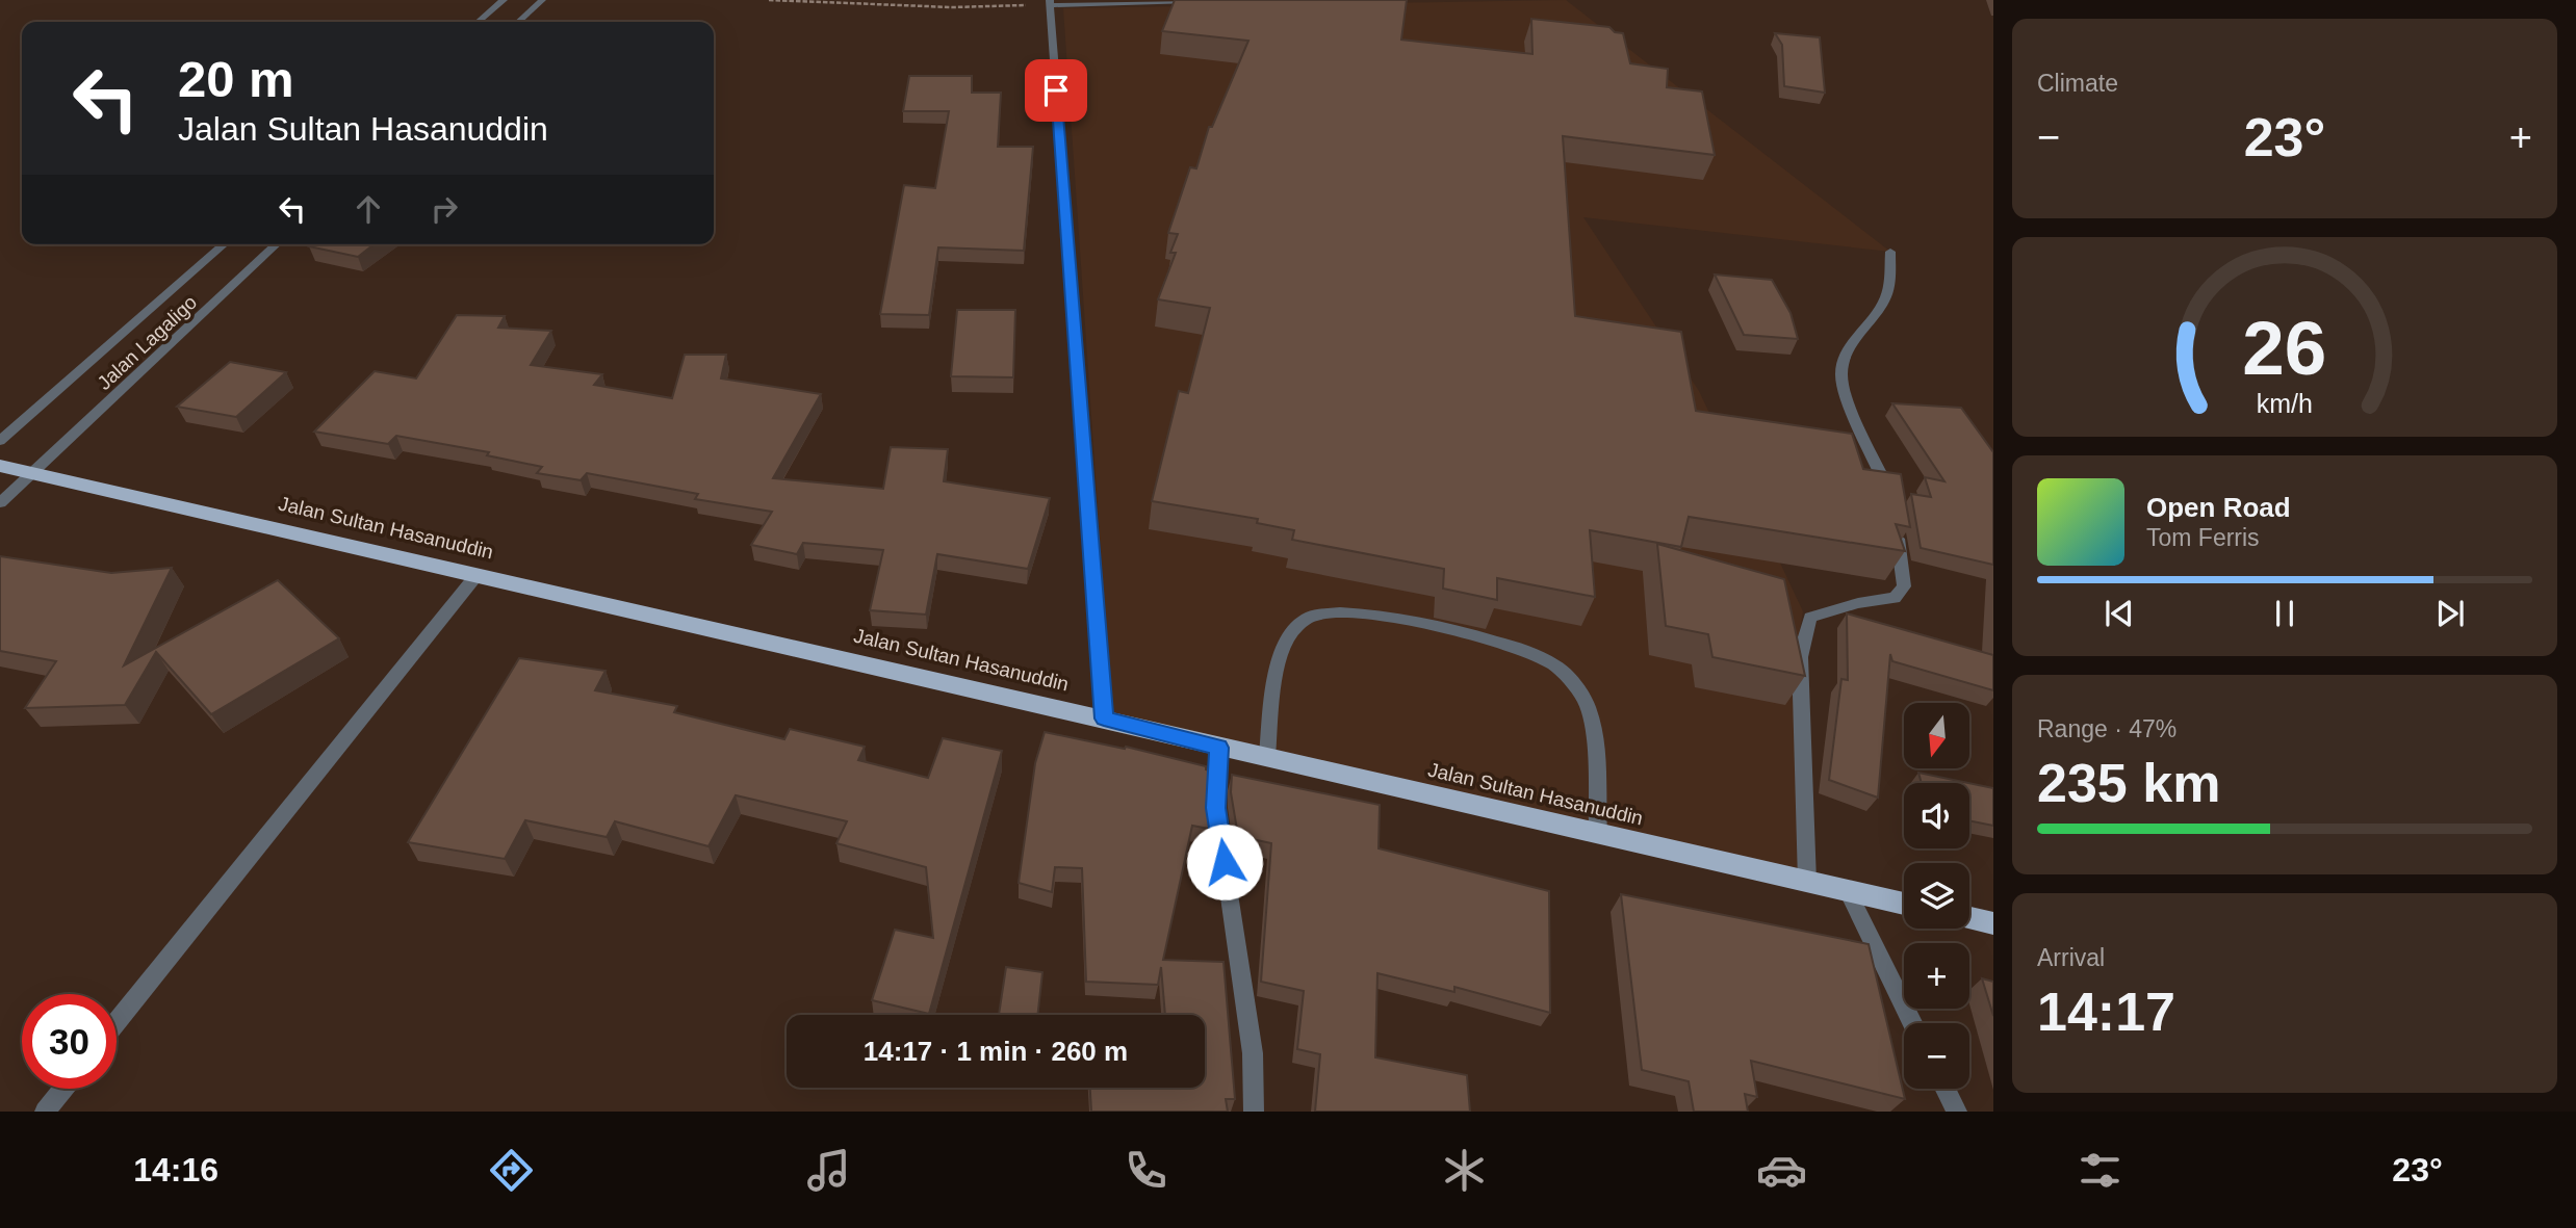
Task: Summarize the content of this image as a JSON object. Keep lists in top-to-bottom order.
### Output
{
  "streets": {
    "highway": ["Jalan Sultan Hasanuddin"],
    "street": ["Jalan Lagaligo"]
  },
  "crossings": [
    ["Jalan Lagaligo", "Jalan Sultan Hasanuddin"]
  ],
  "north": "bottom",
  "page": {
    "tile": [
      "Climate",
      ["Range · 47%", "235 km"],
      ["Arrival", "14:17"]
    ],
    "turn": ["20 m", "Jalan Sultan Hasanuddin"],
    "heat": ["−", "23°", "+"],
    "song": ["Open Road", "Tom Ferris"],
    "map_buttons": ["+", "−"],
    "limit": "30",
    "trip": "14:17 · 1 min · 260 m",
    "tabs": ["14:16", "23°"],
    "gauge": ["26", "km/h"]
  }
}
